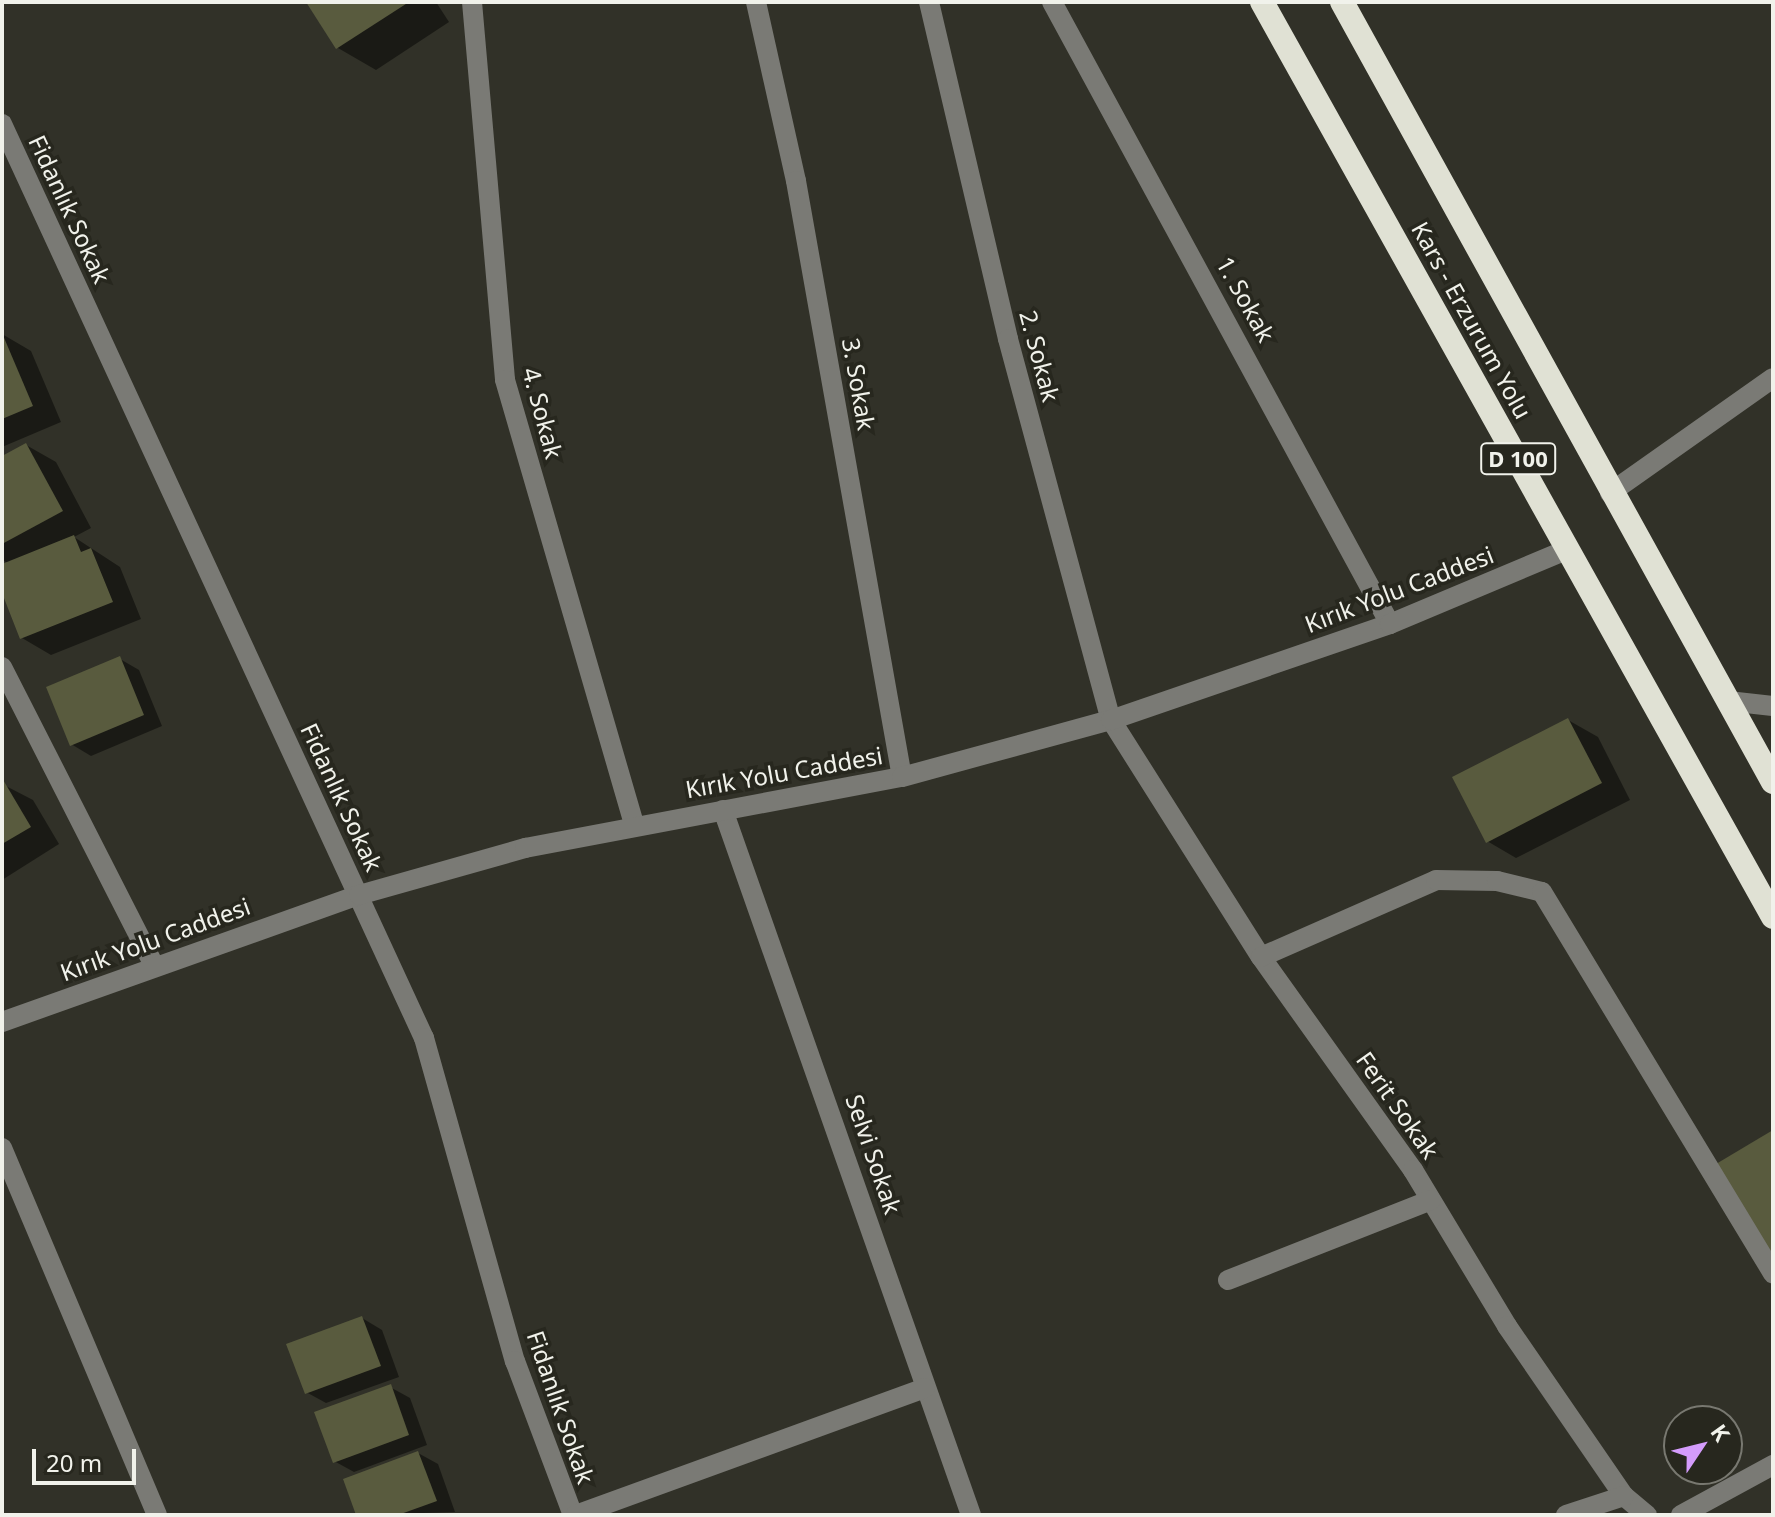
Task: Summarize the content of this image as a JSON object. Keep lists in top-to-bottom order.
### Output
{
  "streets": {
    "highway": ["Kars - Erzurum Yolu", "D 100"],
    "street": [
      "Fidanlık Sokak",
      "1. Sokak",
      "2. Sokak",
      "3. Sokak",
      "4. Sokak",
      "Kırık Yolu Caddesi",
      "Ferit Sokak",
      "Selvi Sokak"
    ]
  },
  "crossings": [
    ["Fidanlık Sokak", "Kırık Yolu Caddesi"],
    ["1. Sokak", "Kırık Yolu Caddesi"],
    ["Kars - Erzurum Yolu", "Kırık Yolu Caddesi"],
    ["2. Sokak", "Kırık Yolu Caddesi"],
    ["2. Sokak", "Ferit Sokak"],
    ["3. Sokak", "Kırık Yolu Caddesi"],
    ["4. Sokak", "Kırık Yolu Caddesi"],
    ["Kırık Yolu Caddesi", "Ferit Sokak"],
    ["Kırık Yolu Caddesi", "Selvi Sokak"]
  ],
  "scale_bar": "20 m",
  "north": "top right"
}
